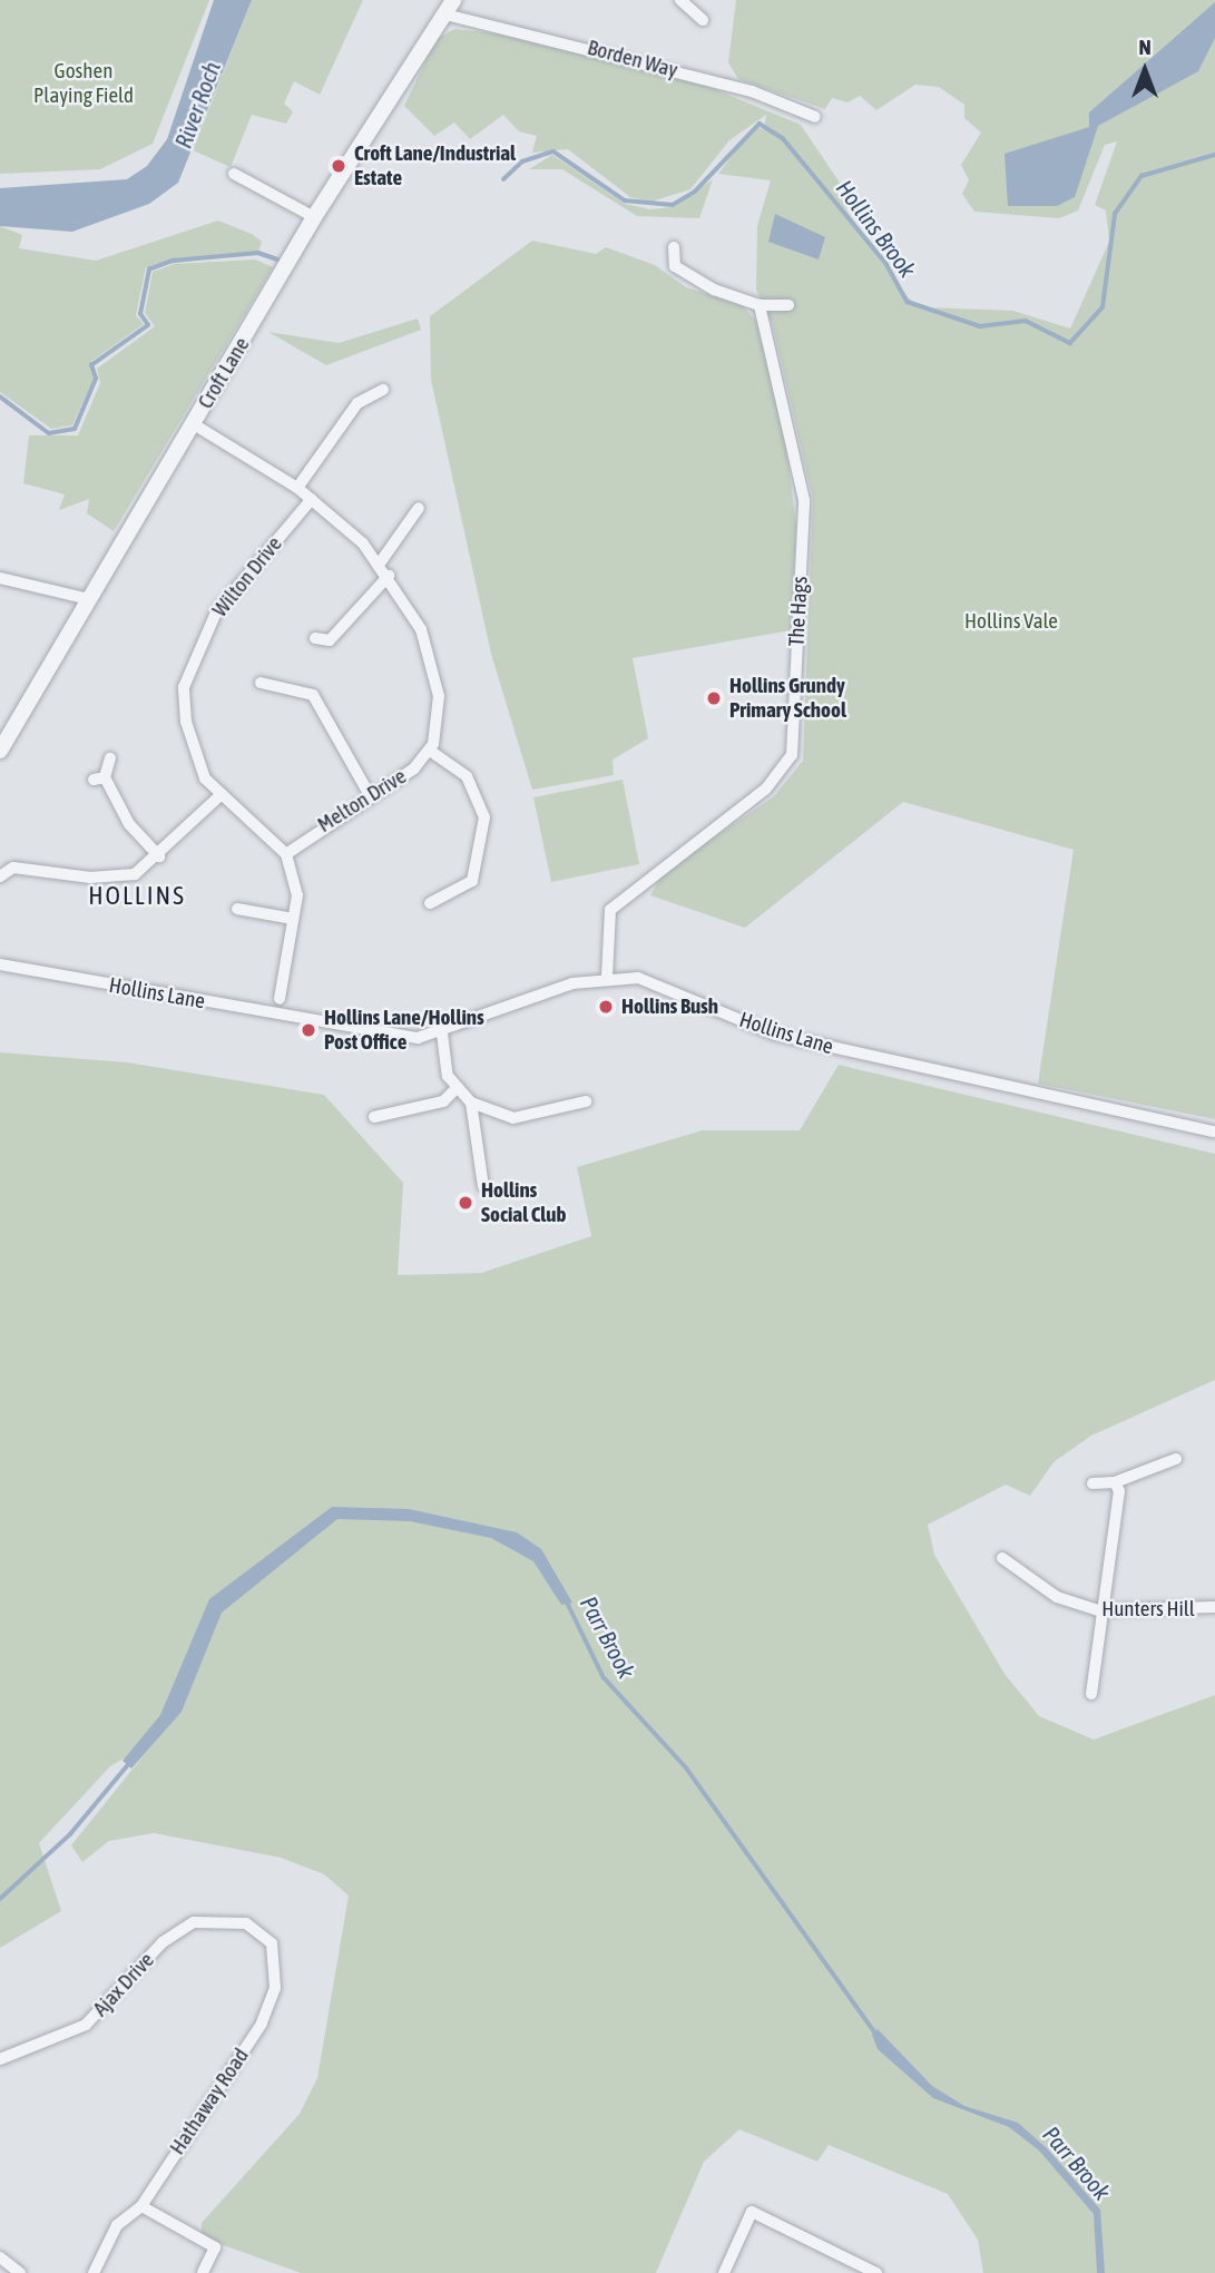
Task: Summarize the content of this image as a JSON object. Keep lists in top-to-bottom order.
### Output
{
  "streets": {
    "street": [
      "Borden Way",
      "Croft Lane",
      "Wilton Drive",
      "The Hags",
      "Melton Drive",
      "Hollins Lane",
      "Hunters Hill",
      "Ajax Drive",
      "Hathaway Road"
    ]
  },
  "crossings": [
    ["Borden Way", "Croft Lane"],
    ["Wilton Drive", "Melton Drive"],
    ["The Hags", "Hollins Lane"],
    ["Ajax Drive", "Hathaway Road"]
  ],
  "districts": ["HOLLINS"],
  "water": ["River Roch", "Hollins Brook", "Parr Brook"],
  "parks": ["Goshen Playing Field", "Hollins Vale"],
  "places": [
    "Croft Lane/Industrial Estate",
    "Hollins Grundy Primary School",
    "Hollins Bush",
    "Hollins Lane/Hollins Post Office",
    "Hollins Social Club"
  ],
  "north": "top"
}
